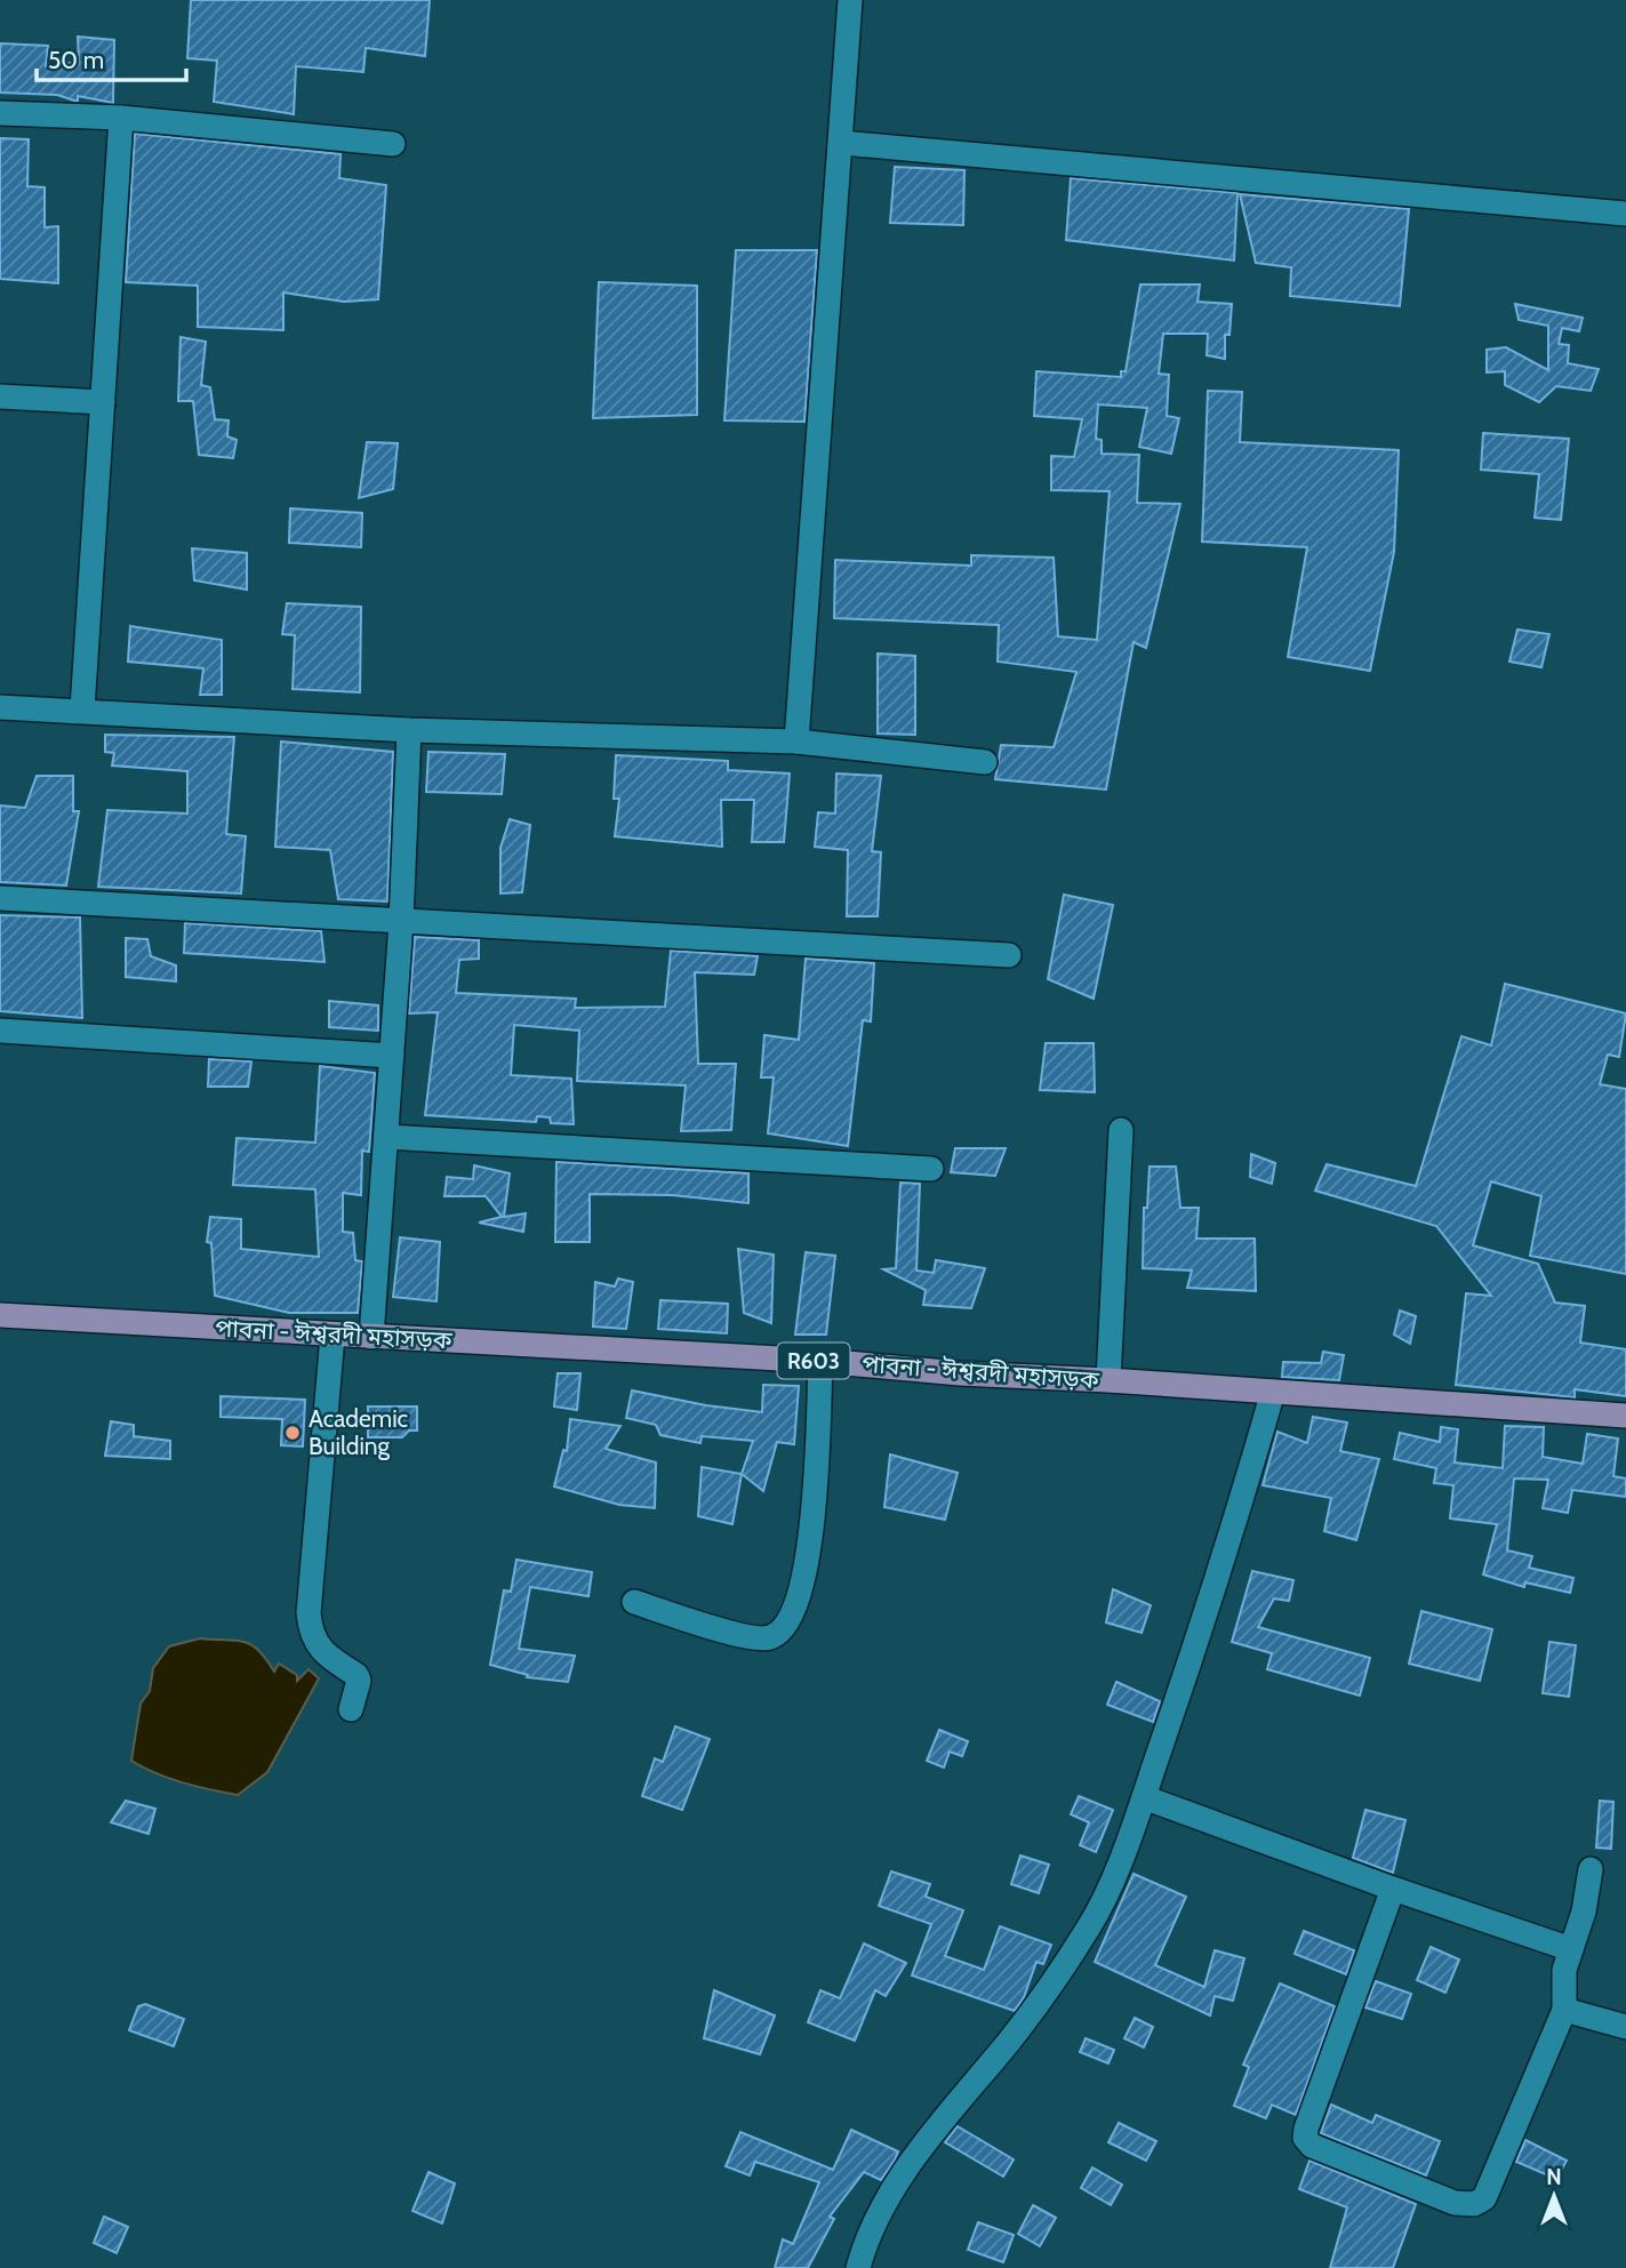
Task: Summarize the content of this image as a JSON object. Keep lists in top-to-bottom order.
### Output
{
  "streets": {
    "main road": ["পাবনা - ঈশ্বরদী মহাসড়ক", "R603"]
  },
  "places": ["Academic Building"],
  "scale_bar": "50 m",
  "north": "top"
}
